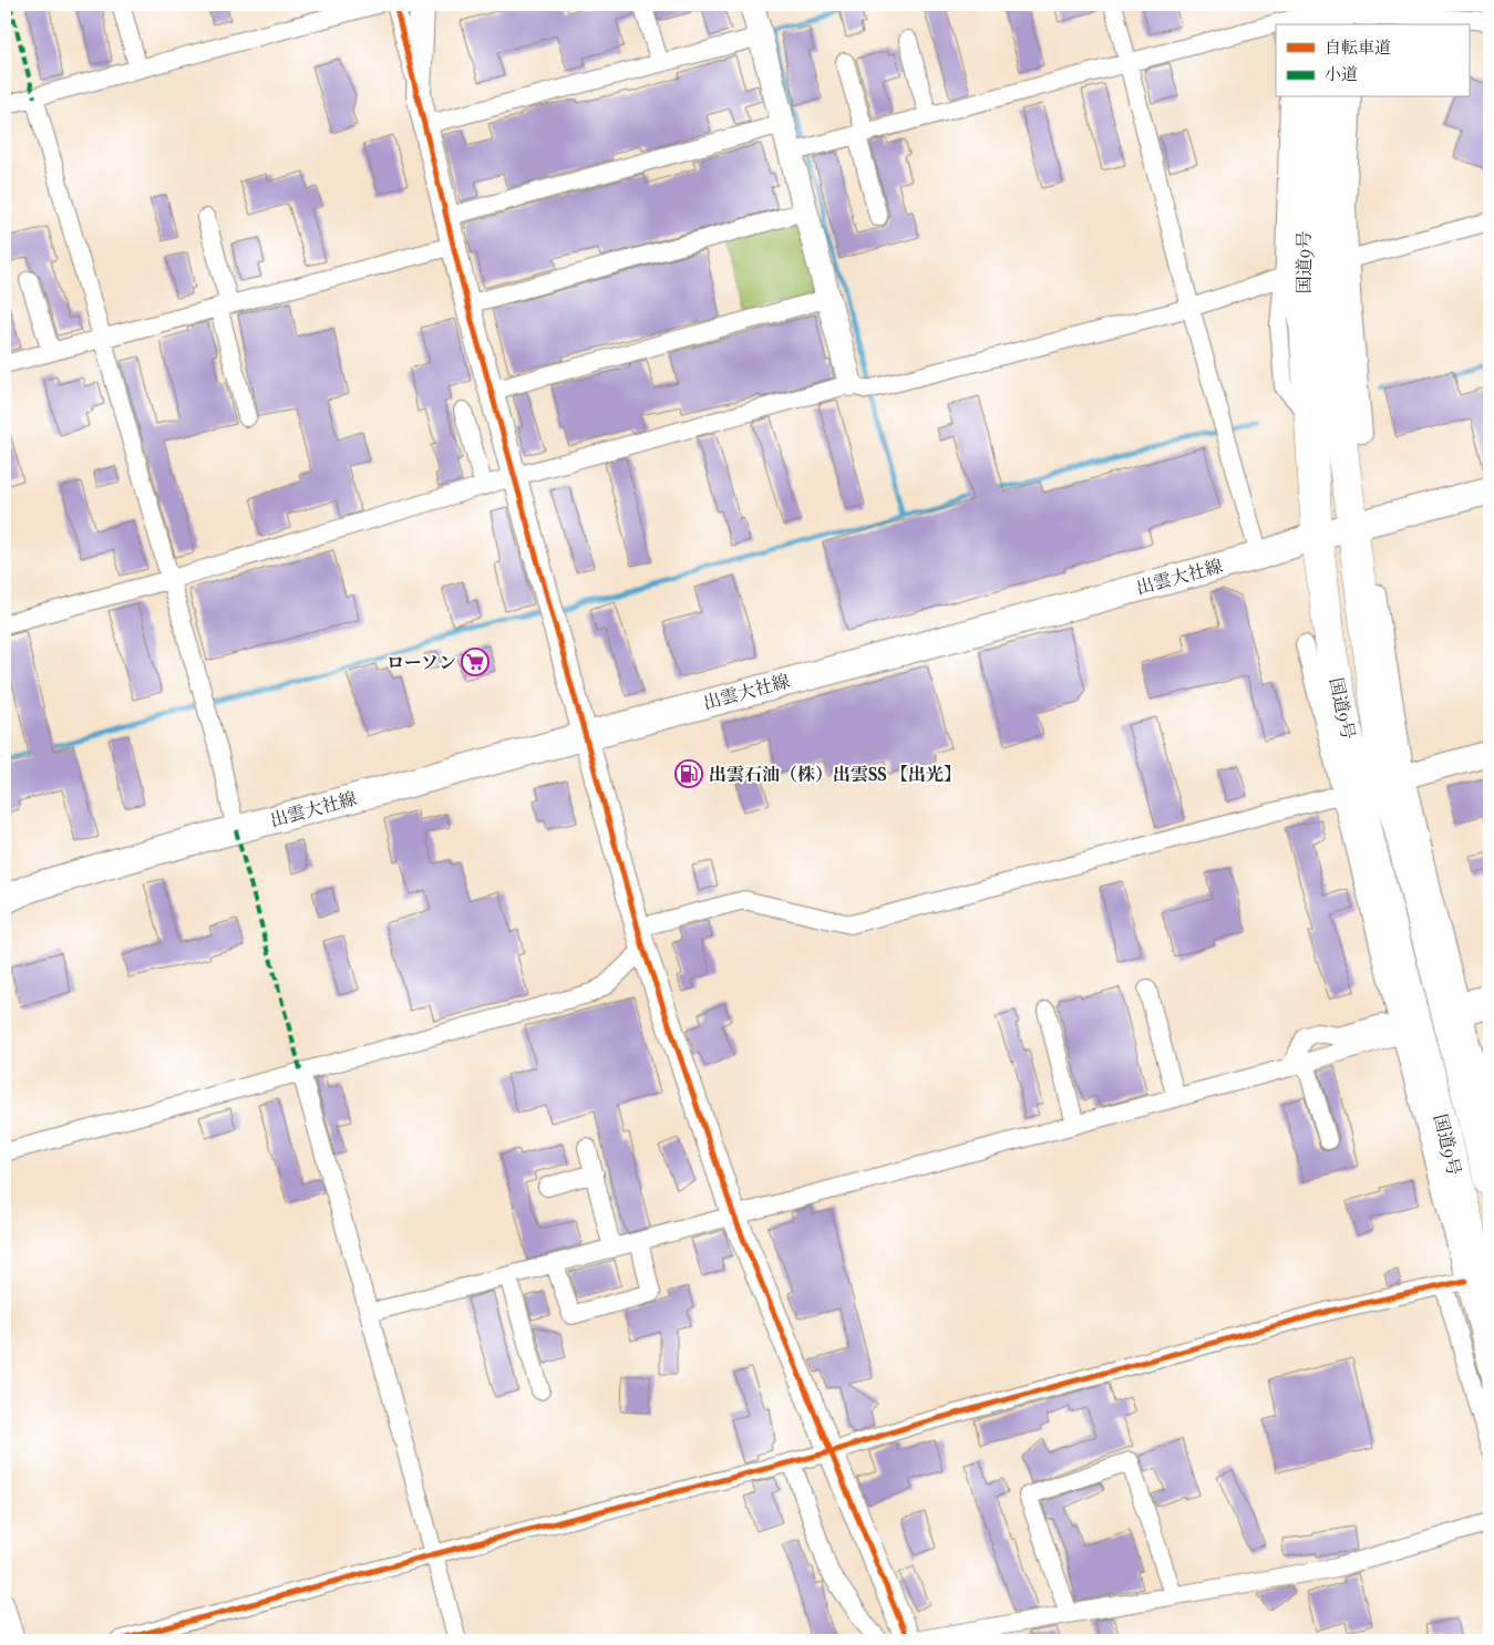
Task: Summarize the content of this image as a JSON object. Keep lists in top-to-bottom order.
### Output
{
  "streets": {
    "highway": ["国道9号"],
    "main road": ["出雲大社線"]
  },
  "crossings": [
    ["国道9号", "出雲大社線"]
  ],
  "places": {
    "supermarket": ["ローソン"],
    "fuel station": ["出雲石油（株）出雲SS 【出光】"]
  },
  "legend": ["自転車道", "小道"]
}
